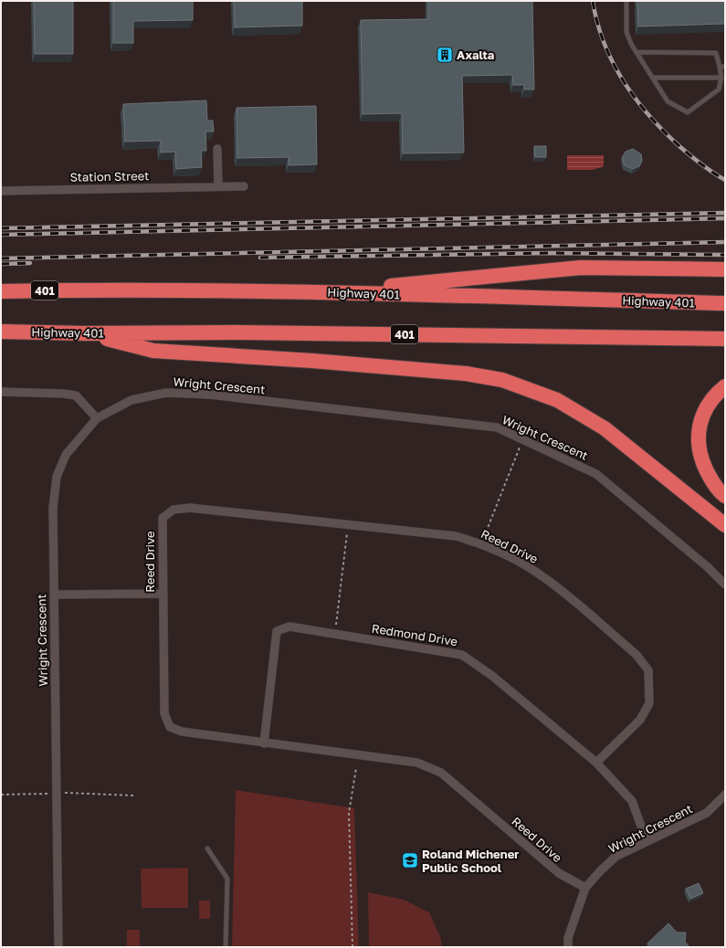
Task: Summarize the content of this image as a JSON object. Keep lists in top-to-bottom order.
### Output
{
  "streets": {
    "highway": ["401", "Highway 401"],
    "street": [
      "Station Street",
      "Wright Crescent",
      "Reed Drive",
      "Redmond Drive"
    ]
  },
  "crossings": [
    ["Wright Crescent", "Reed Drive"],
    ["Wright Crescent", "Redmond Drive"],
    ["Reed Drive", "Redmond Drive"]
  ],
  "places": {
    "building": ["Axalta"],
    "school or university": ["Roland Michener Public School"]
  }
}
